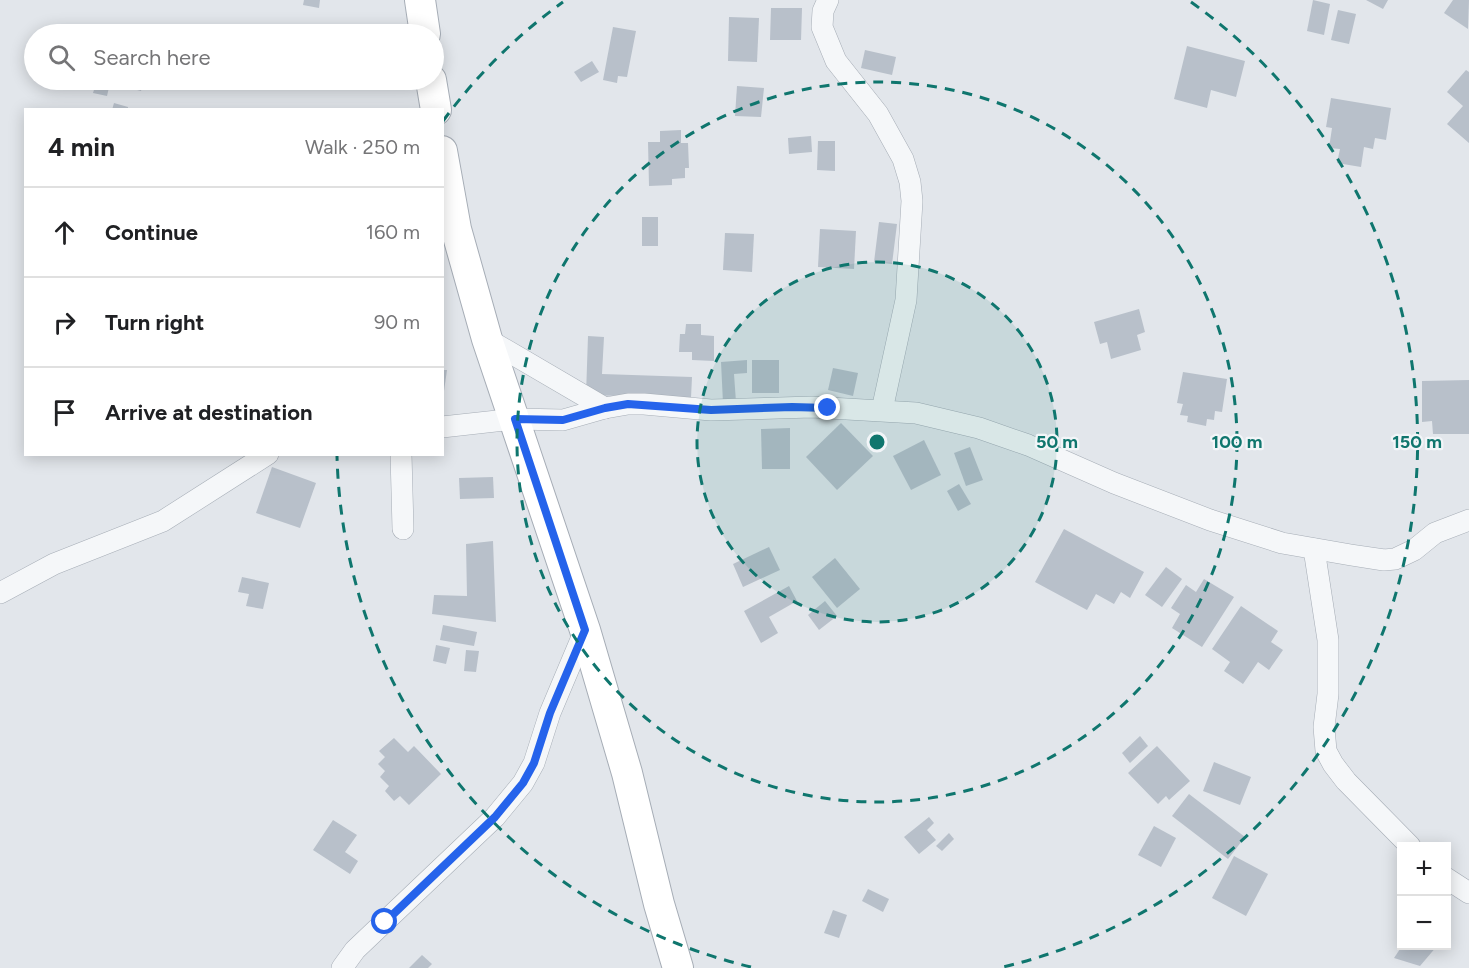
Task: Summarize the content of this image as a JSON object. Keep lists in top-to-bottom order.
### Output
{
  "page": {
    "search": "Search here",
    "heading": ["4 min", "Walk · 250 m"],
    "list": [
      ["Continue", "160 m"],
      ["Turn right", "90 m"],
      "Arrive at destination"
    ],
    "map_buttons": ["+", "−"]
  },
  "rings": ["50 m", "100 m", "150 m"]
}
